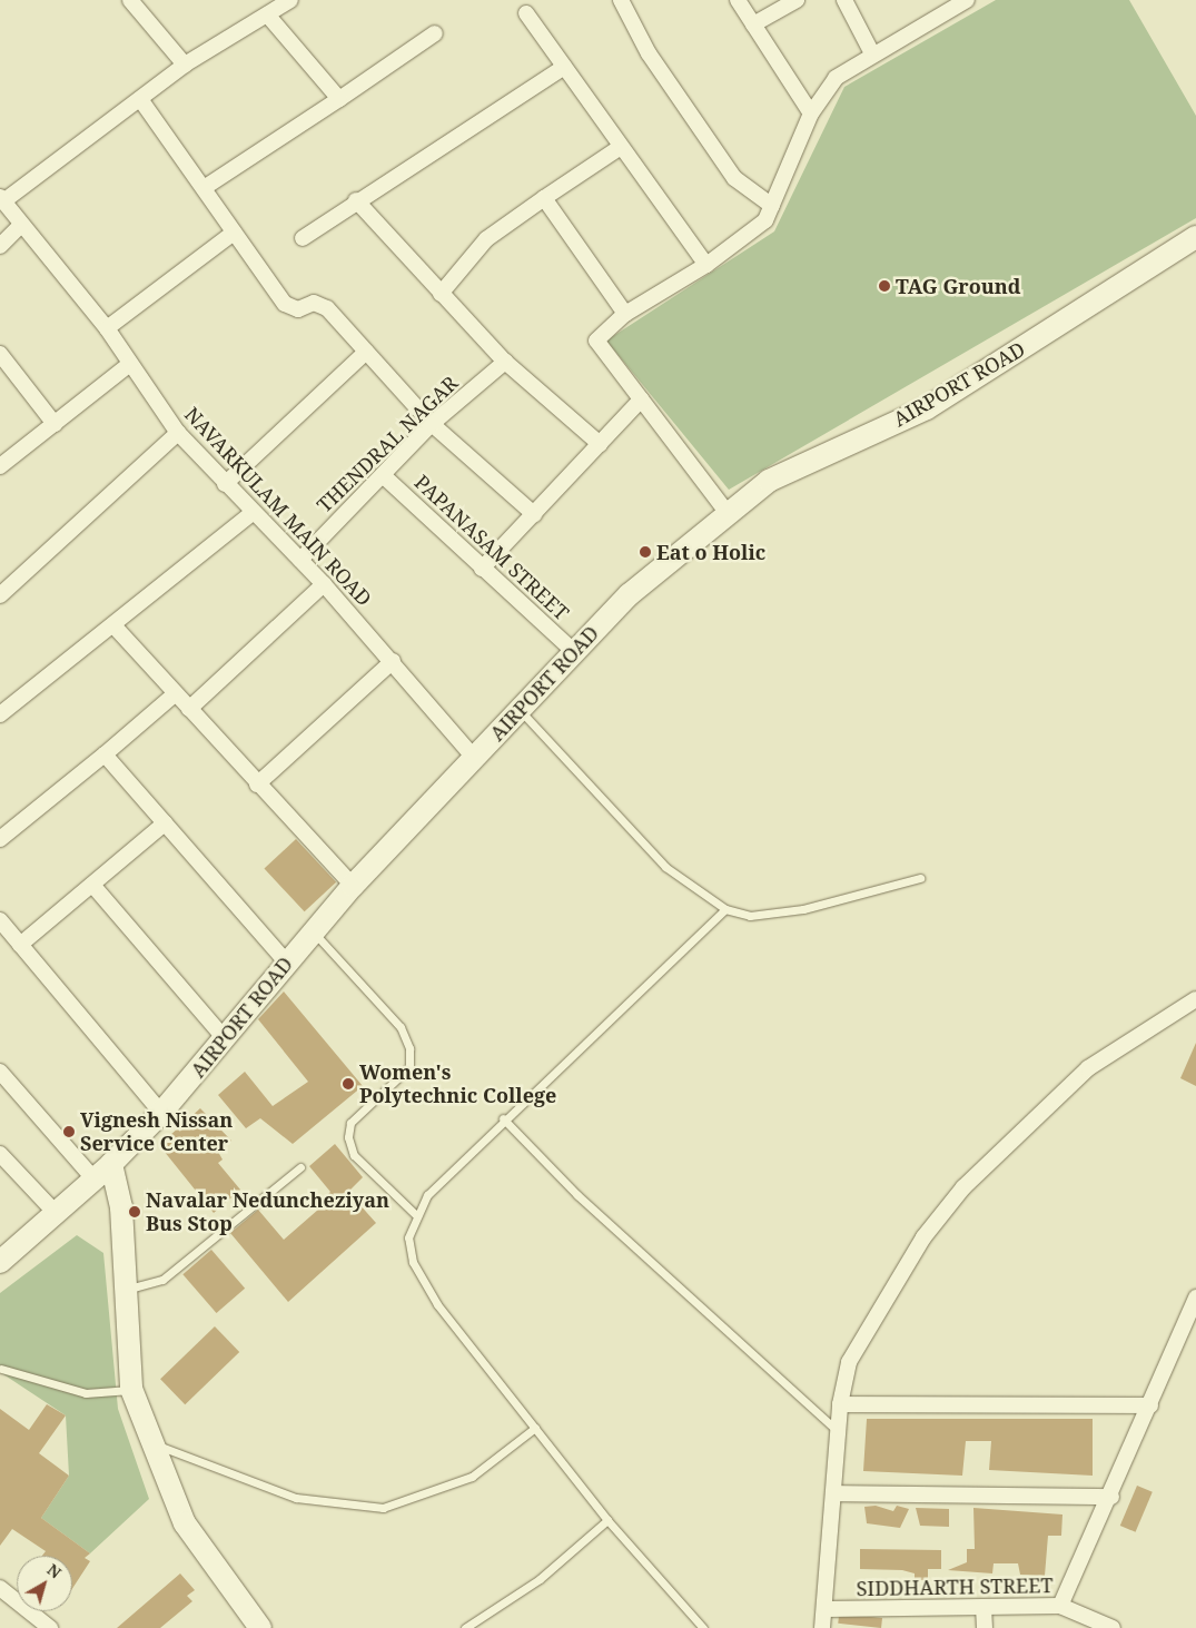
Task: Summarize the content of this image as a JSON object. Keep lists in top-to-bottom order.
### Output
{
  "streets": {
    "street": [
      "AIRPORT ROAD",
      "THENDRAL NAGAR",
      "NAVARKULAM MAIN ROAD",
      "PAPANASAM STREET",
      "SIDDHARTH STREET"
    ]
  },
  "crossings": [
    ["AIRPORT ROAD", "NAVARKULAM MAIN ROAD"],
    ["AIRPORT ROAD", "PAPANASAM STREET"],
    ["THENDRAL NAGAR", "NAVARKULAM MAIN ROAD"],
    ["THENDRAL NAGAR", "PAPANASAM STREET"]
  ],
  "places": [
    "TAG Ground",
    "Eat o Holic",
    "Women's Polytechnic College",
    "Vignesh Nissan Service Center",
    "Navalar Neduncheziyan Bus Stop"
  ],
  "north": "top right"
}
